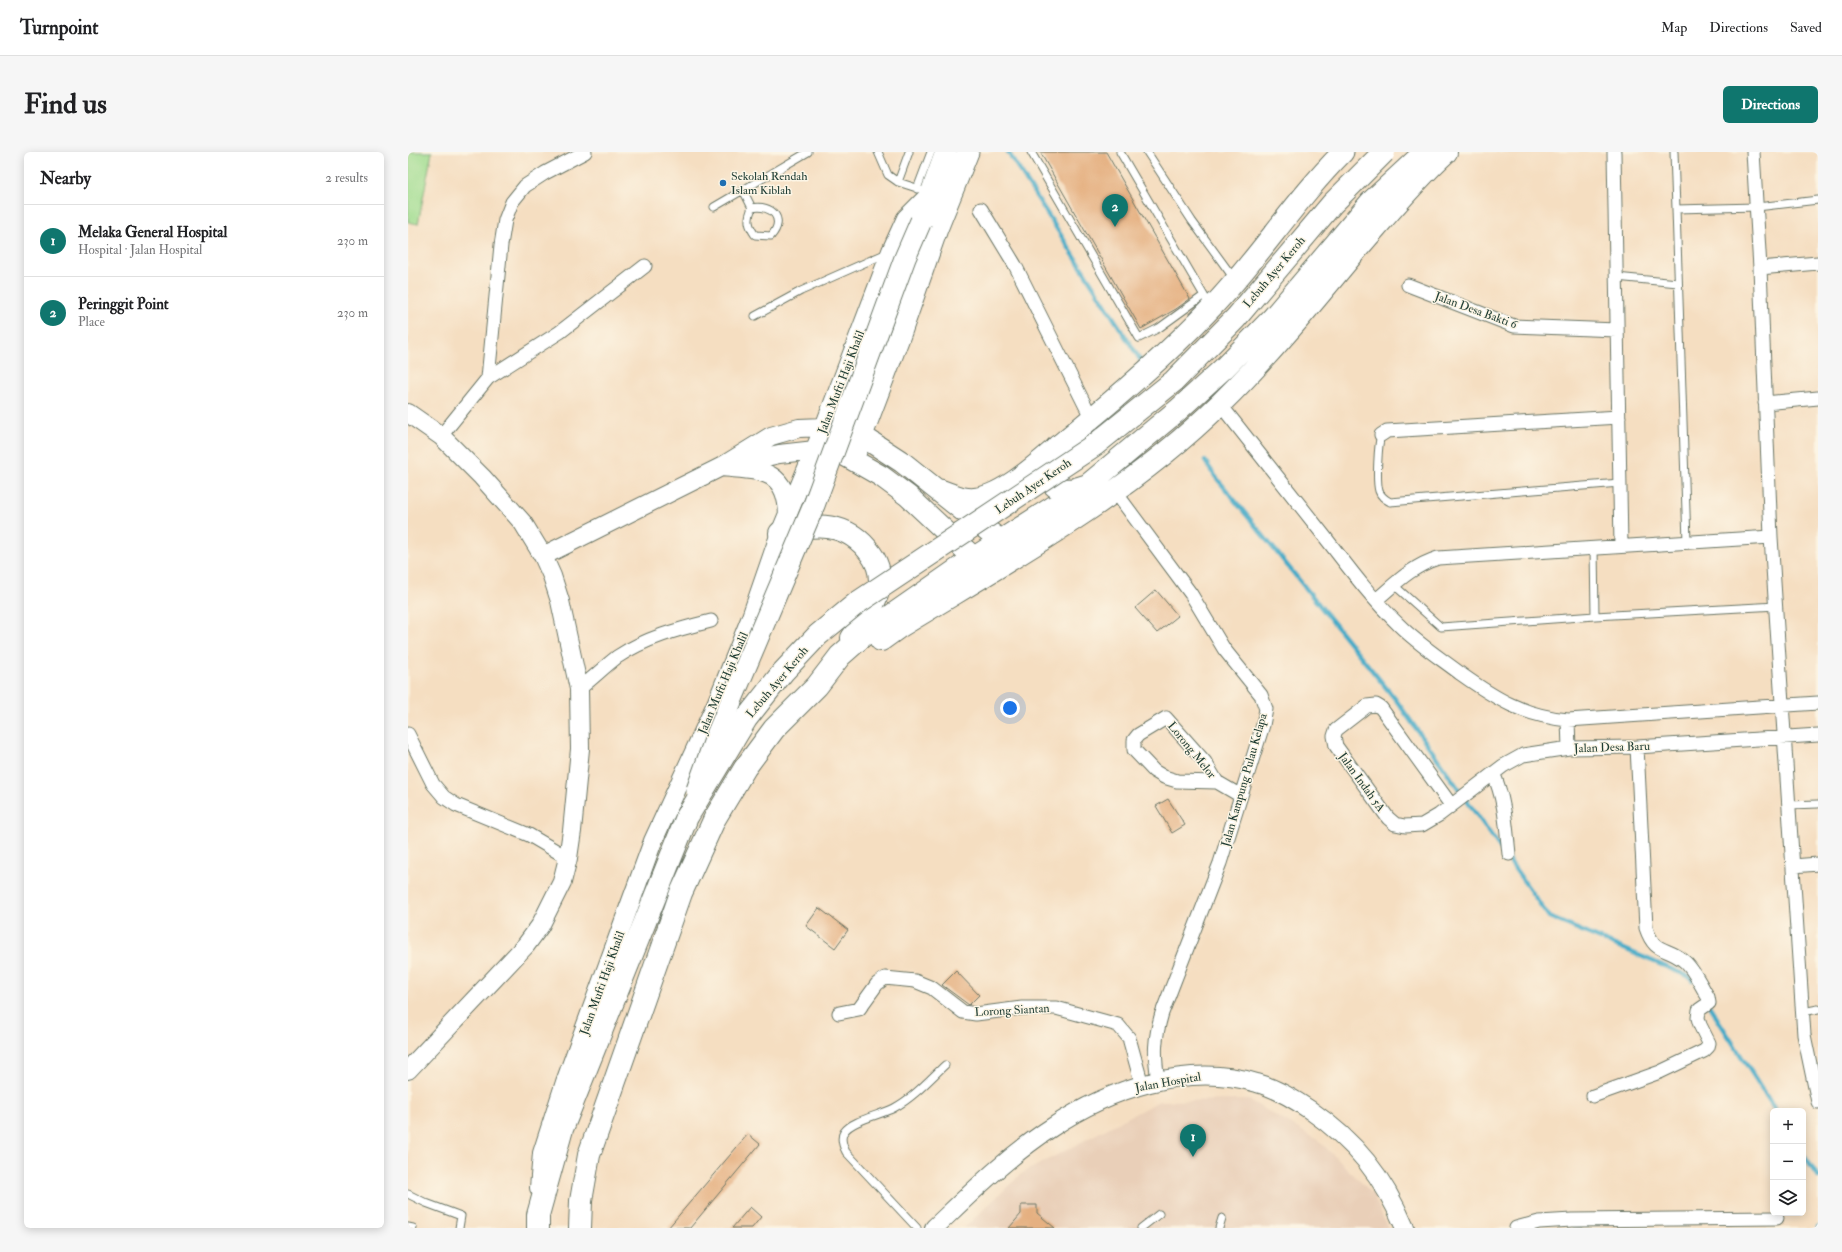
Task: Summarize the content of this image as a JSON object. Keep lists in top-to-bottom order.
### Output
{
  "streets": {
    "highway": ["Lebuh Ayer Keroh"],
    "main road": ["Jalan Mufti Haji Khalil"],
    "street": [
      "Jalan Desa Bakti 6",
      "Jalan Desa Baru",
      "Lorong Melor",
      "Jalan Kampung Pulau Kelapa",
      "Jalan Indah 5A",
      "Lorong Siantan",
      "Jalan Hospital"
    ]
  },
  "crossings": [
    ["Lebuh Ayer Keroh", "Jalan Mufti Haji Khalil"],
    ["Jalan Desa Baru", "Jalan Indah 5A"],
    ["Jalan Kampung Pulau Kelapa", "Lorong Siantan"],
    ["Jalan Kampung Pulau Kelapa", "Jalan Hospital"],
    ["Lorong Siantan", "Jalan Hospital"]
  ],
  "places": ["Sekolah Rendah Islam Kiblah"],
  "page": {
    "header": "Turnpoint",
    "nav": ["Map", "Directions", "Saved"],
    "buttons": "Directions",
    "title": "Find us",
    "heading": ["Nearby", "2 results"],
    "pins": ["2", "1"],
    "list": [
      {
        "mark": "1",
        "name": "Melaka General Hospital",
        "note": "Hospital · Jalan Hospital",
        "value": "230 m"
      },
      {
        "mark": "2",
        "name": "Peringgit Point",
        "note": "Place",
        "value": "230 m"
      }
    ],
    "map_buttons": ["+", "−"]
  }
}
